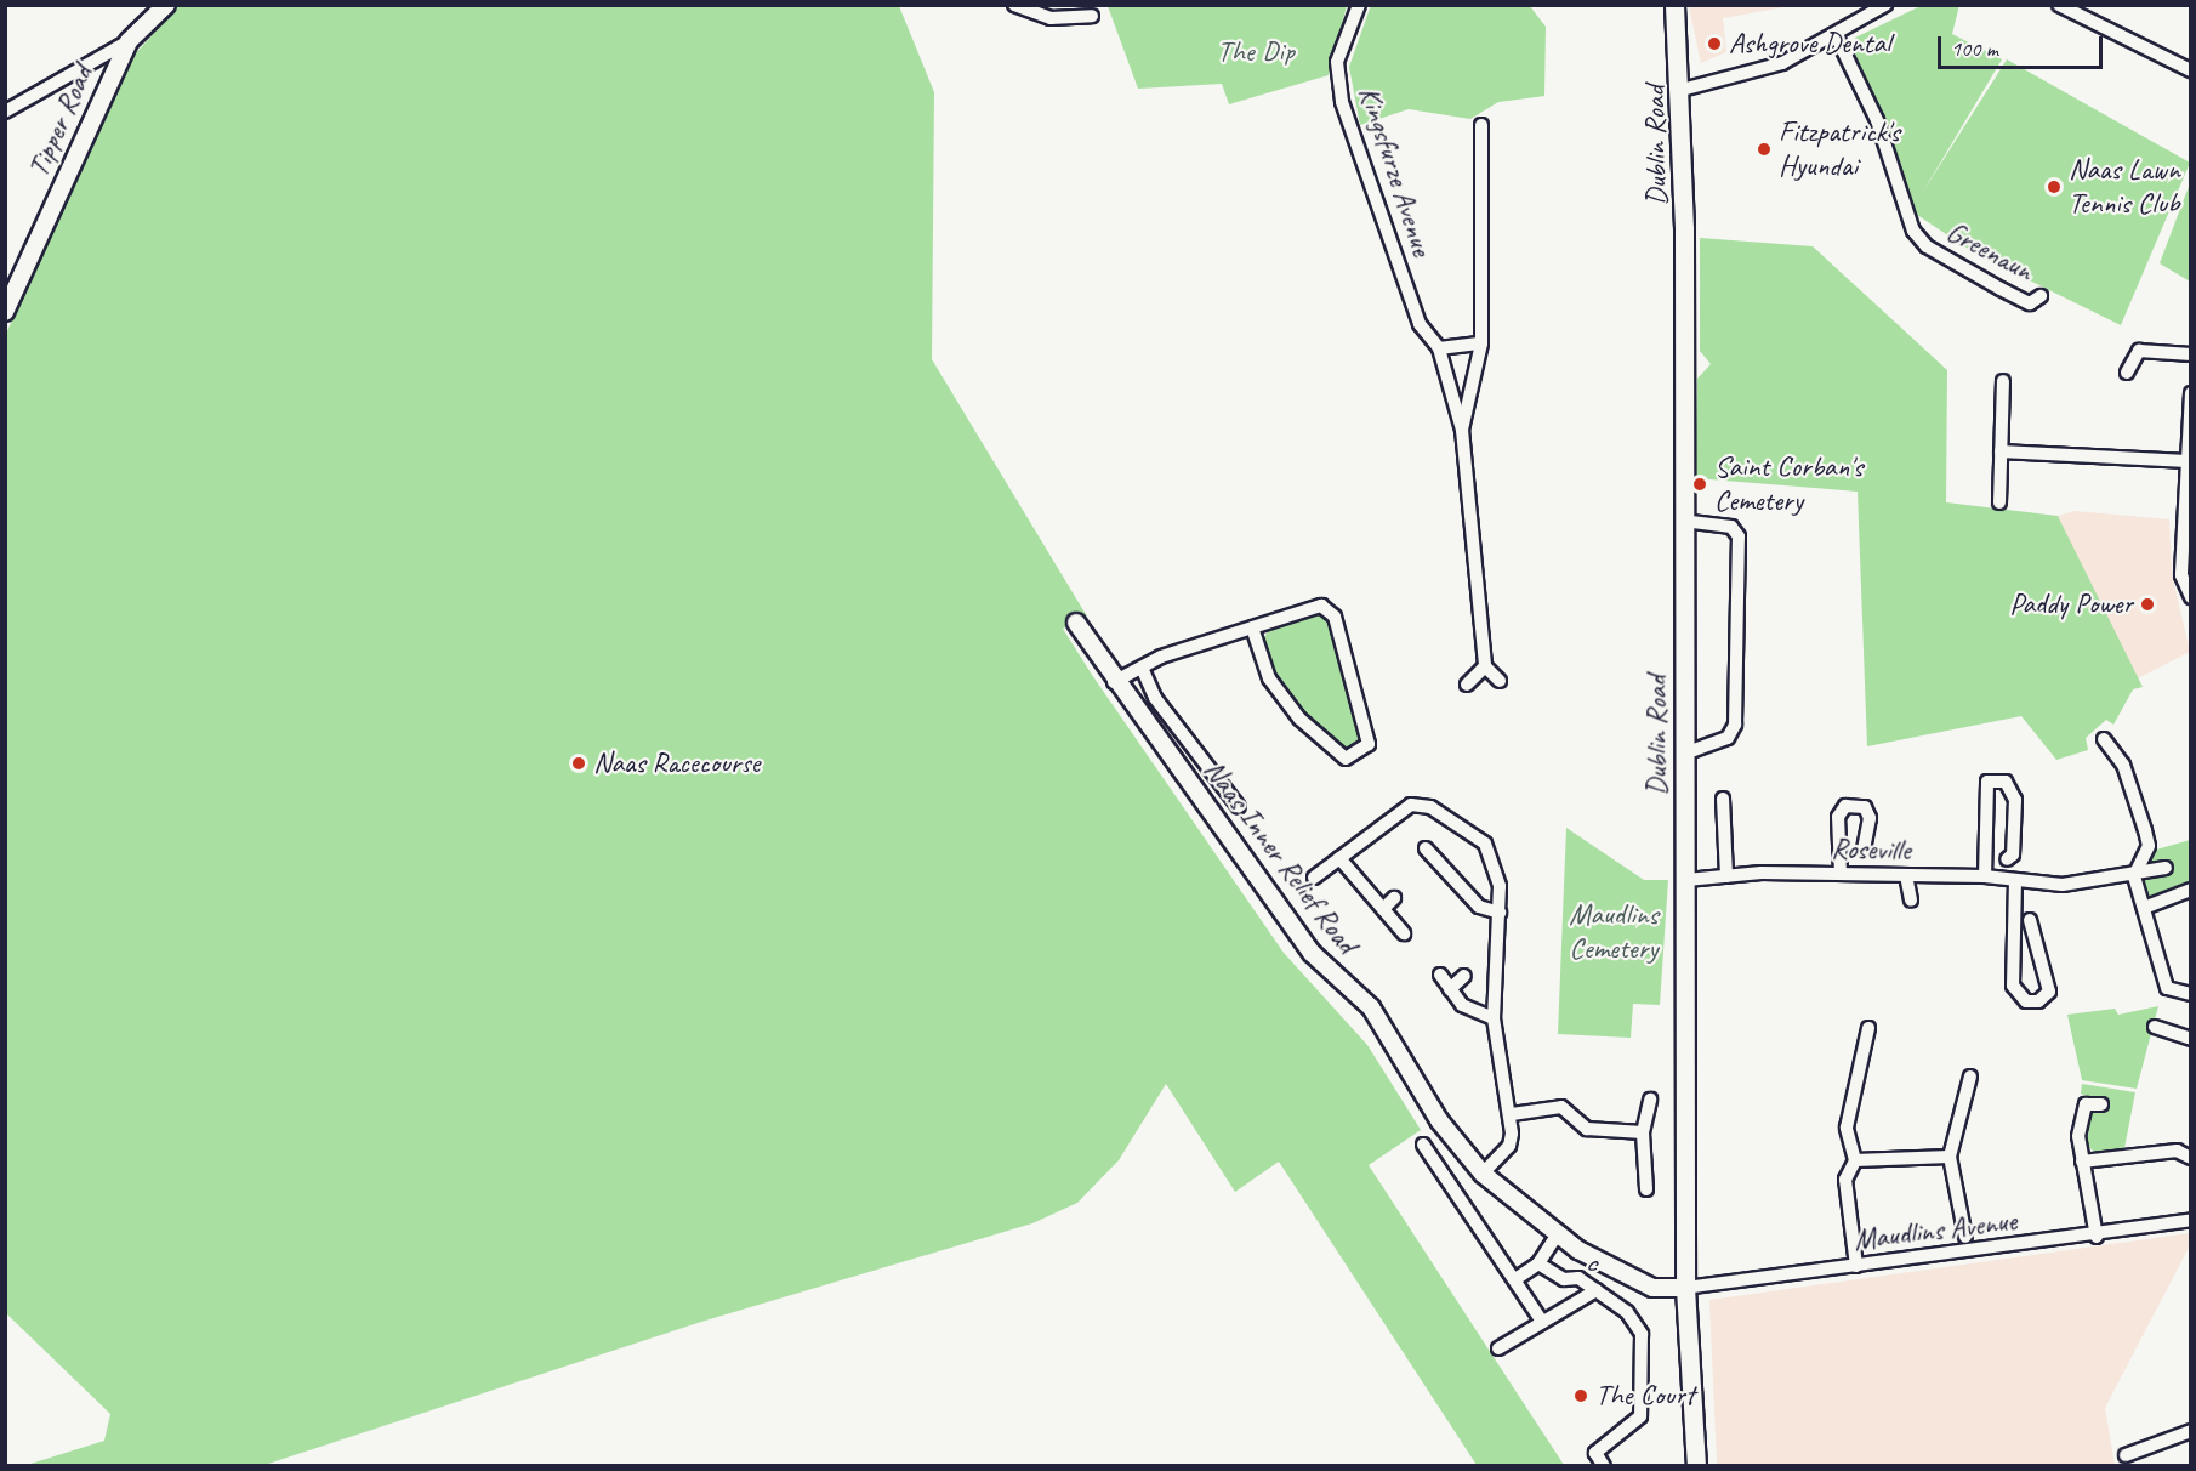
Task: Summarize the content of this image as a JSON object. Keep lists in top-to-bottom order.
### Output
{
  "streets": {
    "main road": ["Dublin Road"],
    "street": [
      "Tipper Road",
      "Kingsfurze Avenue",
      "Greenaun",
      "Roseville",
      "Naas Inner Relief Road",
      "Maudlins Avenue",
      "c"
    ]
  },
  "crossings": [
    ["Dublin Road", "Roseville"],
    ["Dublin Road", "Naas Inner Relief Road"],
    ["Dublin Road", "Maudlins Avenue"],
    ["Naas Inner Relief Road", "Maudlins Avenue"]
  ],
  "parks": ["The Dip", "Maudlins Cemetery"],
  "places": [
    "Ashgrove Dental",
    "Fitzpatrick's Hyundai",
    "Naas Lawn Tennis Club",
    "Saint Corban's Cemetery",
    "Paddy Power",
    "Naas Racecourse",
    "The Court"
  ],
  "scale_bar": "100 m"
}
